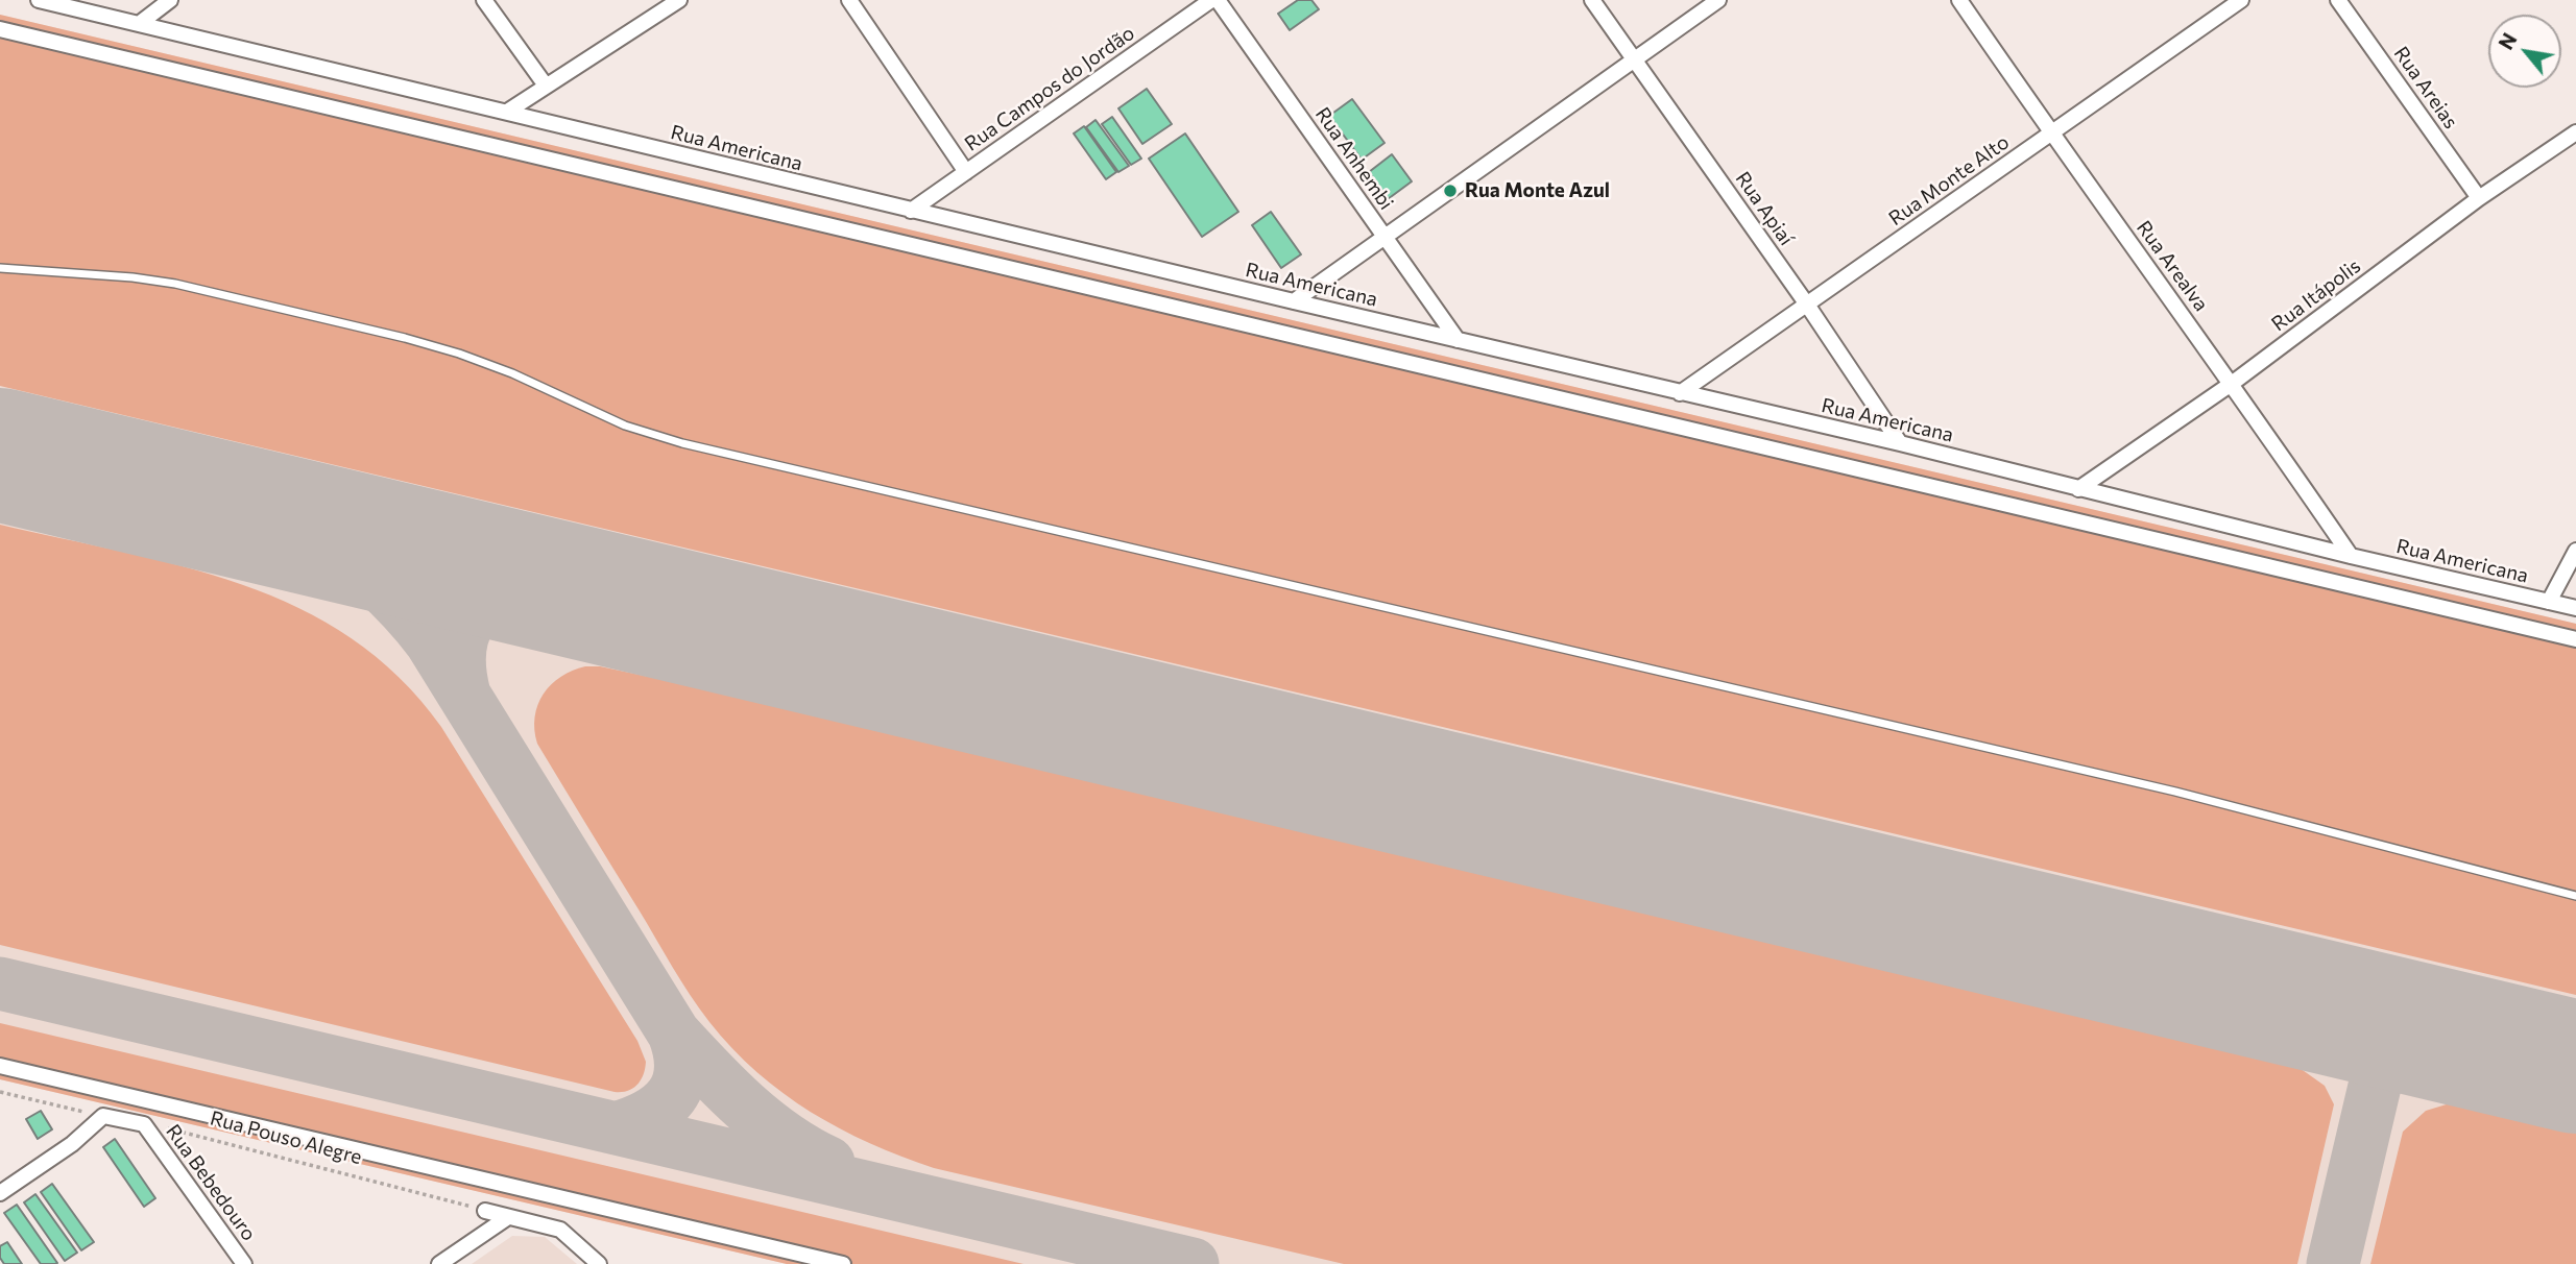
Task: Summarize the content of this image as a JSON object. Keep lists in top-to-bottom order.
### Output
{
  "streets": {
    "street": [
      "Rua Areias",
      "Rua Campos do Jordão",
      "Rua Americana",
      "Rua Anhembi",
      "Rua Monte Alto",
      "Rua Apiaí",
      "Rua Arealva",
      "Rua Itápolis",
      "Rua Bebedouro"
    ],
    "path": ["Rua Pouso Alegre"]
  },
  "crossings": [
    ["Rua Areias", "Rua Itápolis"],
    ["Rua Campos do Jordão", "Rua Americana"],
    ["Rua Americana", "Rua Anhembi"],
    ["Rua Americana", "Rua Monte Alto"],
    ["Rua Americana", "Rua Apiaí"],
    ["Rua Americana", "Rua Arealva"],
    ["Rua Americana", "Rua Itápolis"],
    ["Rua Monte Alto", "Rua Apiaí"],
    ["Rua Monte Alto", "Rua Arealva"],
    ["Rua Arealva", "Rua Itápolis"],
    ["Rua Pouso Alegre", "Rua Bebedouro"]
  ],
  "places": ["Rua Monte Azul"],
  "north": "top left"
}
